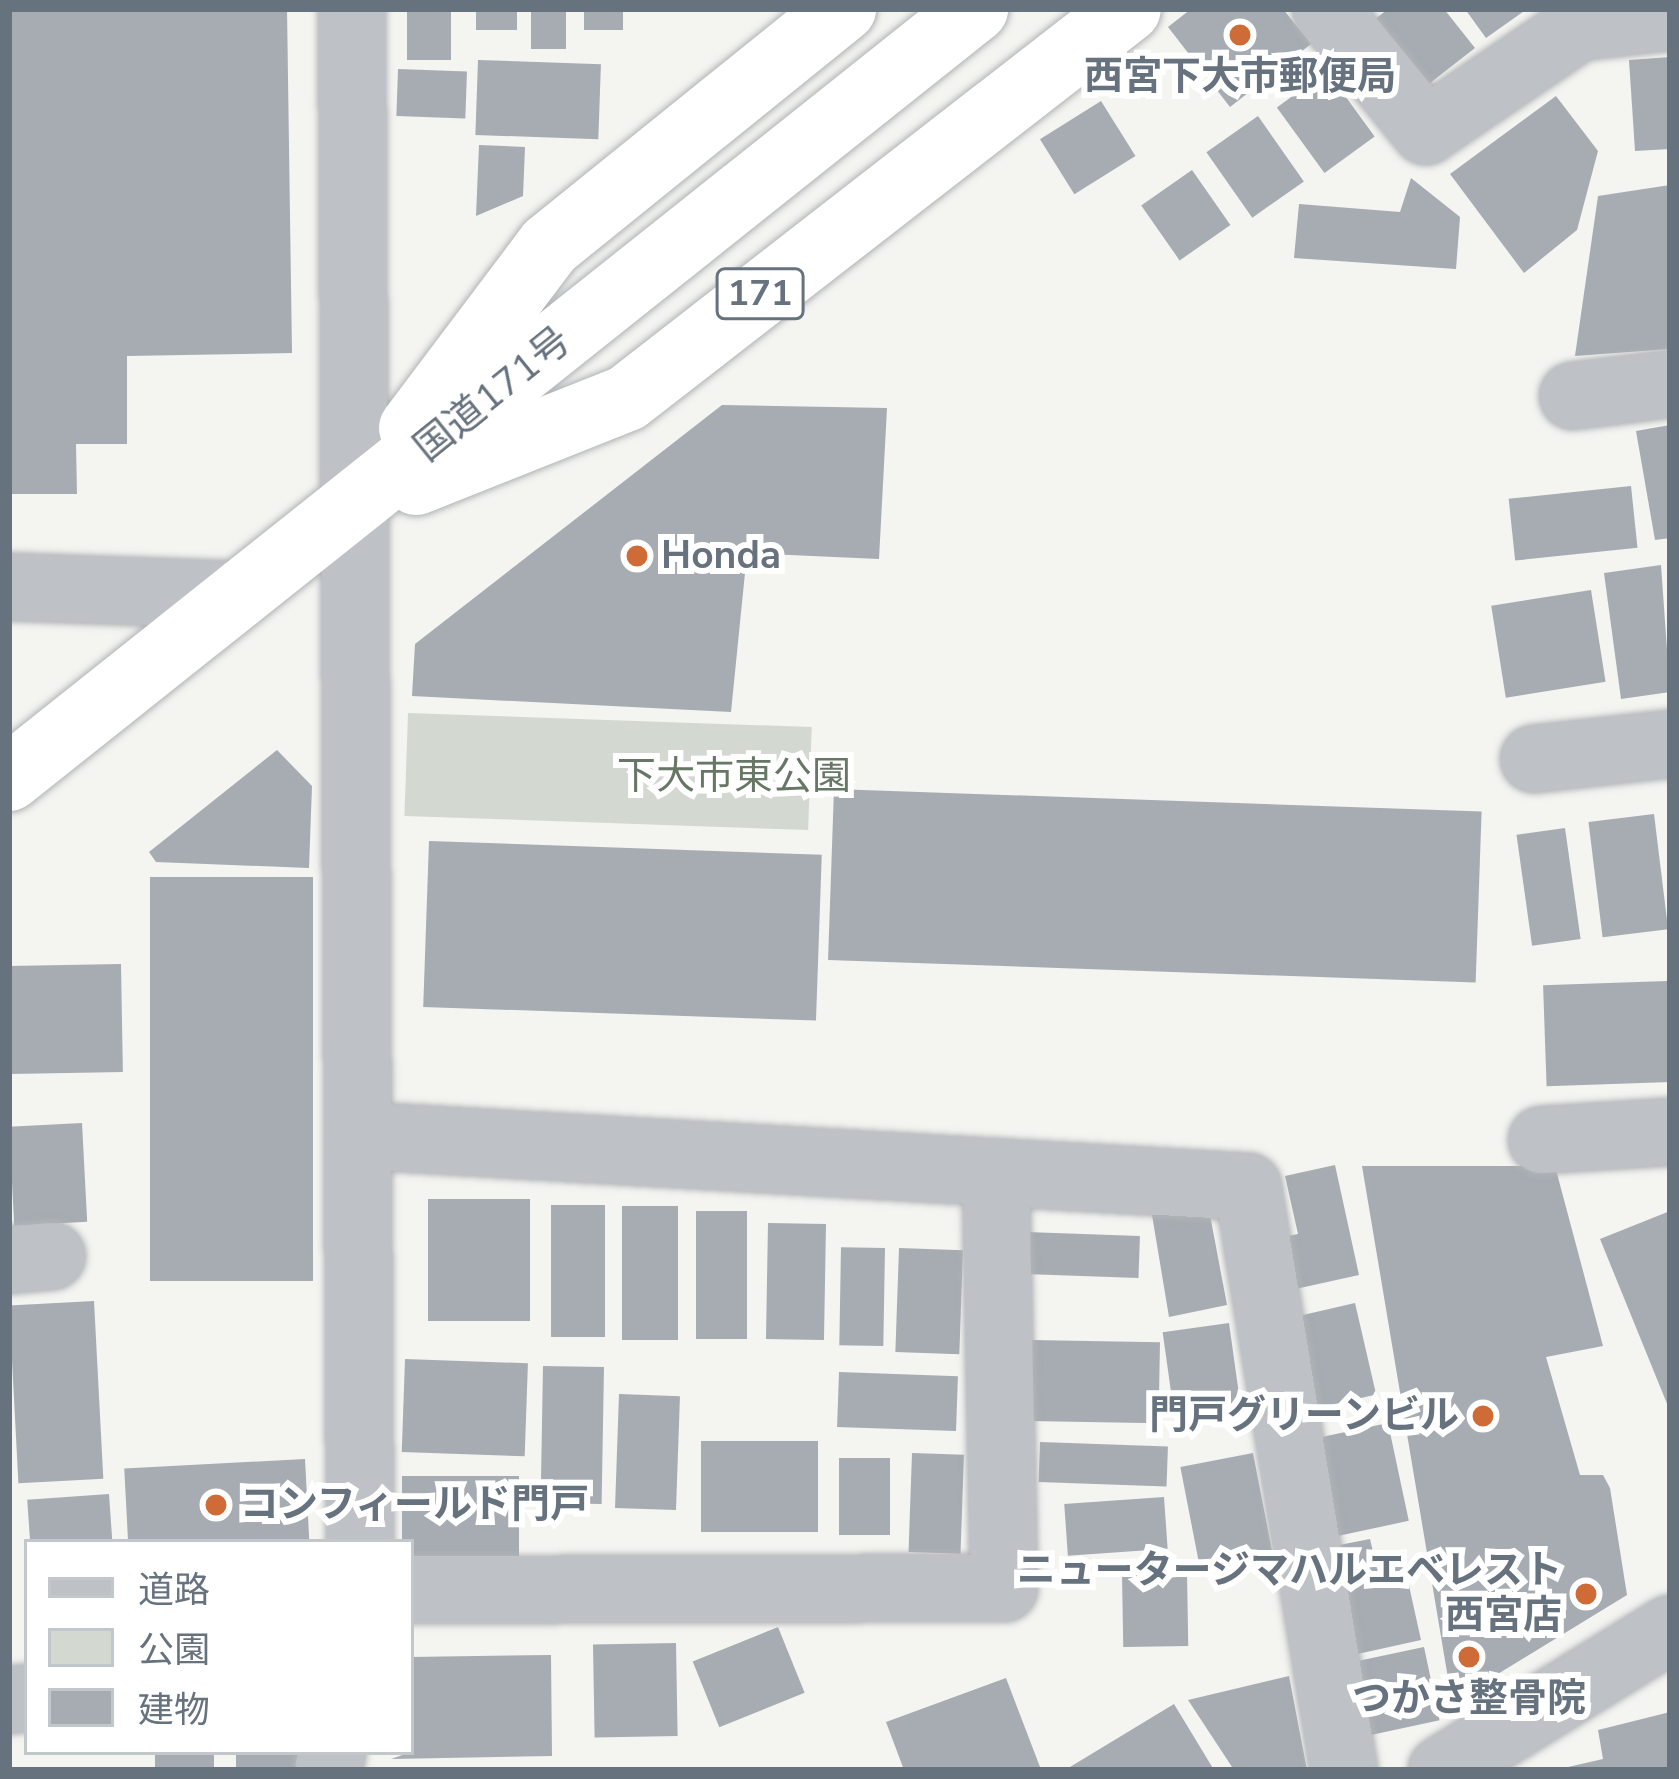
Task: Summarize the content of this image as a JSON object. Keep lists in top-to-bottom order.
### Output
{
  "streets": {
    "highway": ["171", "国道171号"]
  },
  "crossings": [
    ["171", "国道171号"]
  ],
  "parks": ["下大市東公園"],
  "places": [
    "西宮下大市郵便局",
    "Honda",
    "門戸グリーンビル",
    "コンフィールド門戸",
    "ニュータージマハルエベレスト 西宮店",
    "つかさ整骨院"
  ],
  "legend": ["道路", "公園", "建物"]
}
